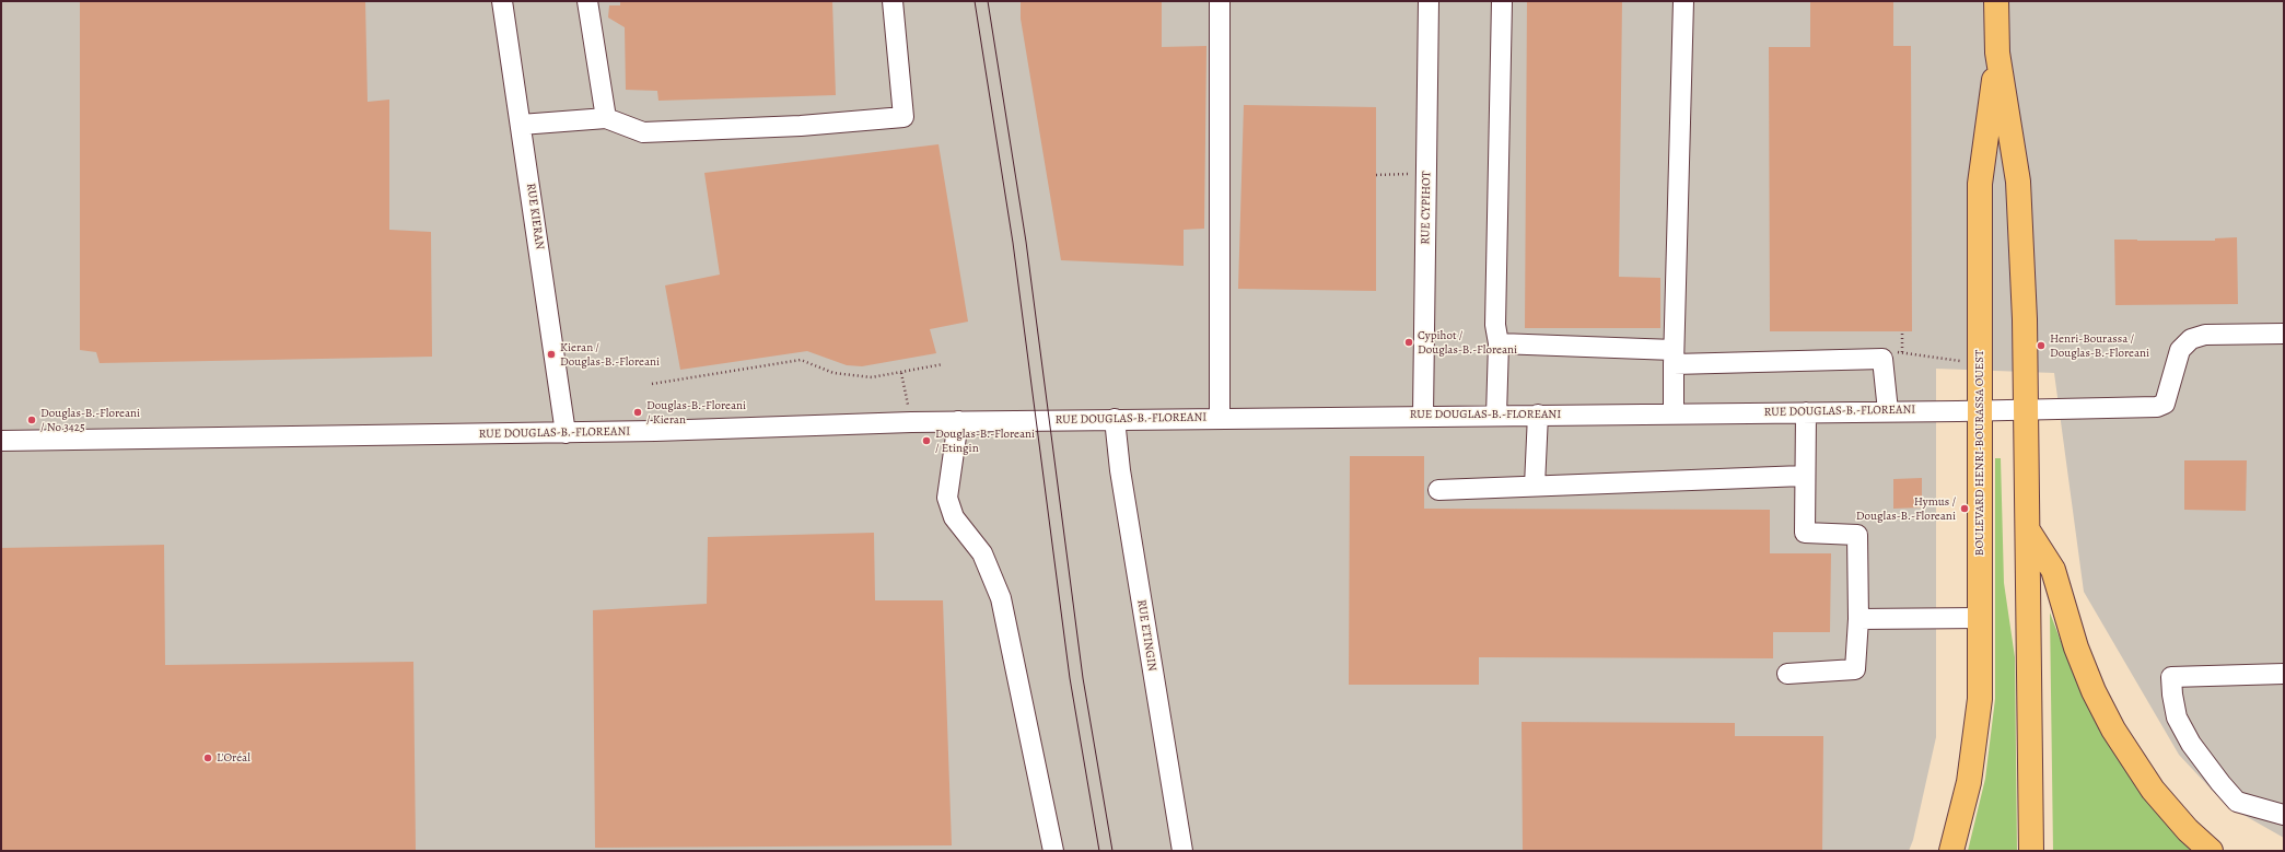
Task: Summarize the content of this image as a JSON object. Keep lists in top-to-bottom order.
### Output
{
  "streets": {
    "main road": ["BOULEVARD HENRI-BOURASSA OUEST"],
    "street": [
      "RUE CYPIHOT",
      "RUE KIERAN",
      "RUE DOUGLAS-B.-FLOREANI",
      "RUE ETINGIN"
    ]
  },
  "crossings": [
    ["RUE CYPIHOT", "RUE DOUGLAS-B.-FLOREANI"],
    ["RUE KIERAN", "RUE DOUGLAS-B.-FLOREANI"],
    ["RUE DOUGLAS-B.-FLOREANI", "BOULEVARD HENRI-BOURASSA OUEST"],
    ["RUE DOUGLAS-B.-FLOREANI", "RUE ETINGIN"]
  ],
  "places": [
    "Cypihot / Douglas-B.-Floreani",
    "Henri-Bourassa / Douglas-B.-Floreani",
    "Kieran / Douglas-B.-Floreani",
    "Douglas-B.-Floreani / Kieran",
    "Douglas-B.-Floreani / No 3425",
    "Douglas-B.-Floreani / Etingin",
    "Hymus / Douglas-B.-Floreani",
    "L'Oréal"
  ]
}
